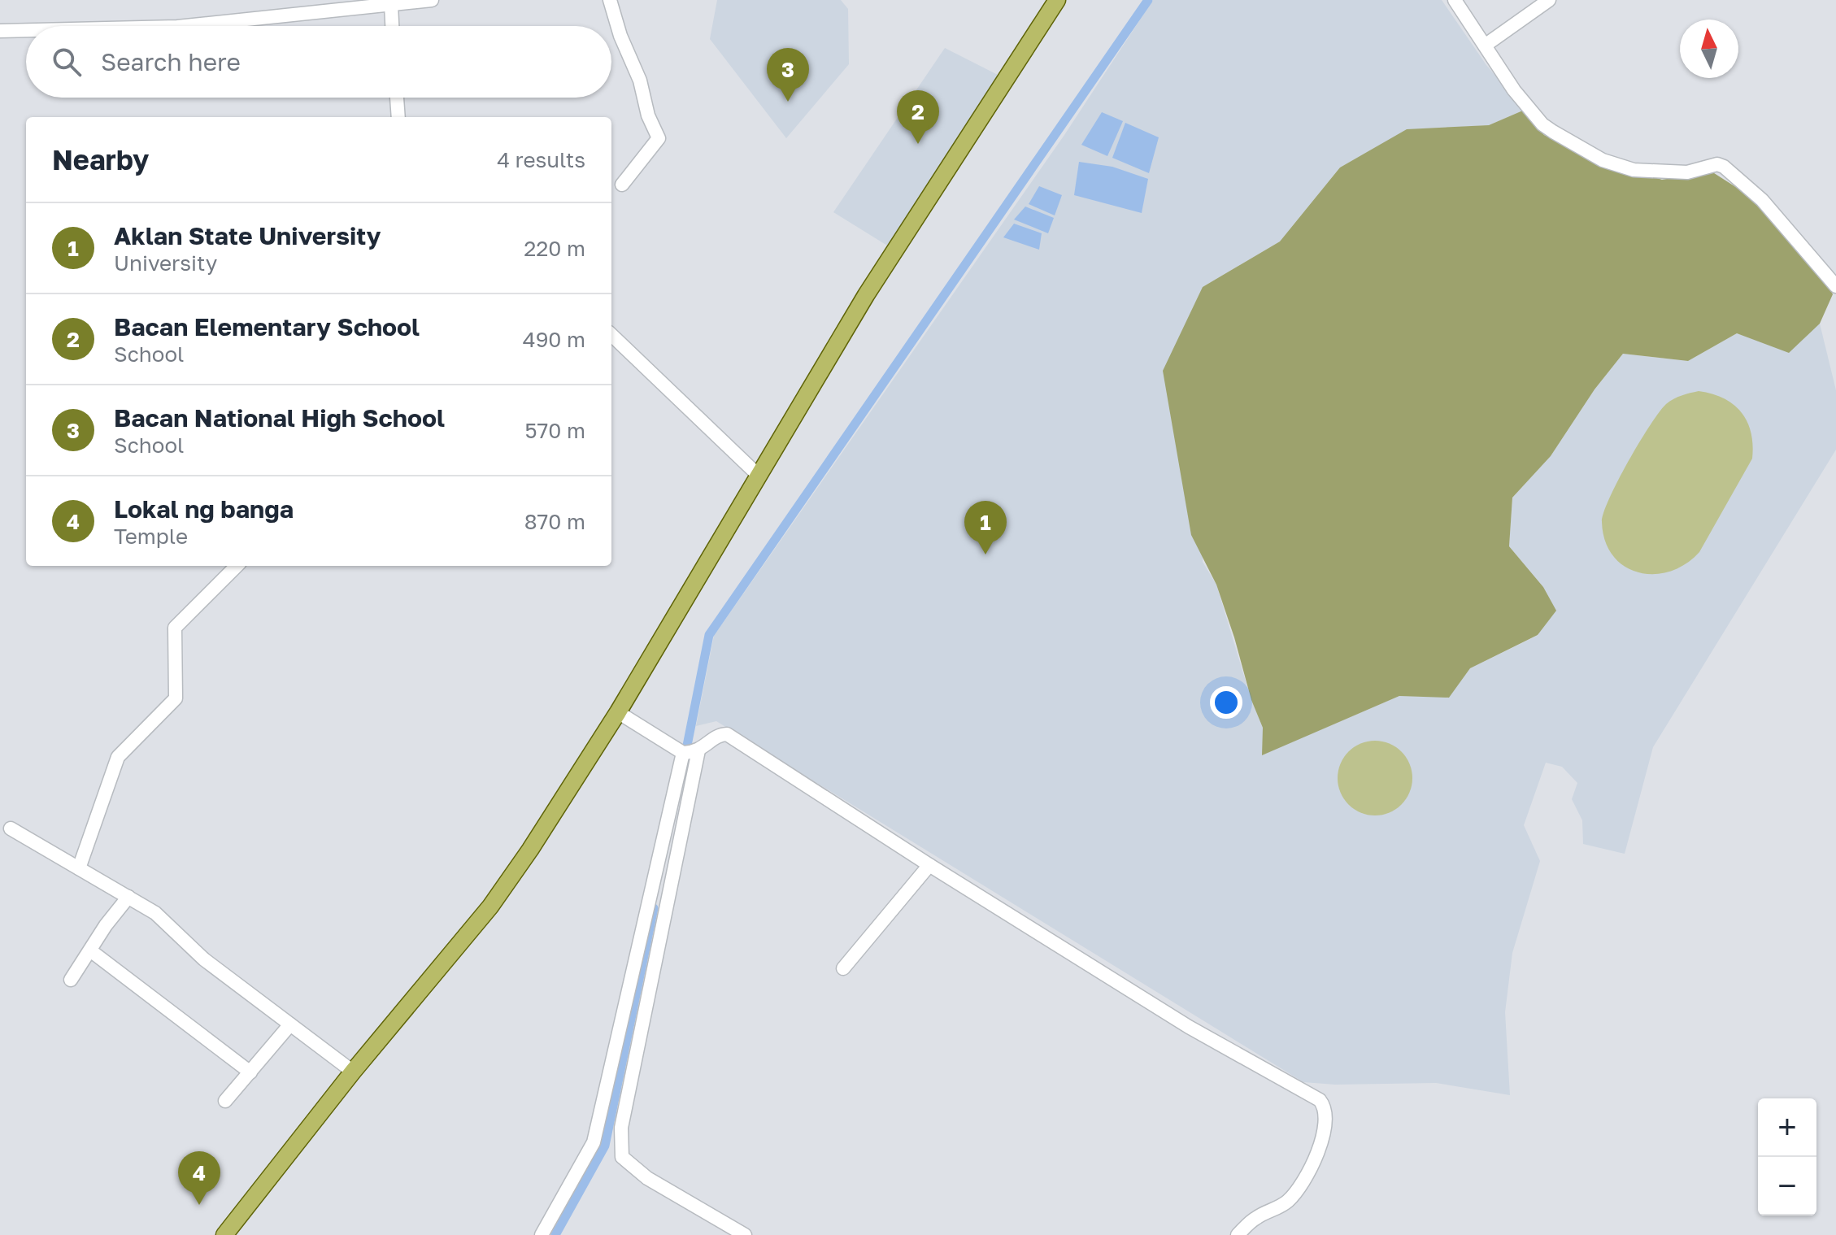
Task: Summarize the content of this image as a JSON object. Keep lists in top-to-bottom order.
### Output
{
  "north": "top",
  "page": {
    "search": "Search here",
    "pins": [
      "3",
      "2",
      "1",
      "4"
    ],
    "heading": ["Nearby", "4 results"],
    "list": [
      {
        "mark": "1",
        "name": "Aklan State University",
        "note": "University",
        "value": "220 m"
      },
      {
        "mark": "2",
        "name": "Bacan Elementary School",
        "note": "School",
        "value": "490 m"
      },
      {
        "mark": "3",
        "name": "Bacan National High School",
        "note": "School",
        "value": "570 m"
      },
      {
        "mark": "4",
        "name": "Lokal ng banga",
        "note": "Temple",
        "value": "870 m"
      }
    ],
    "map_buttons": ["+", "−"]
  }
}
